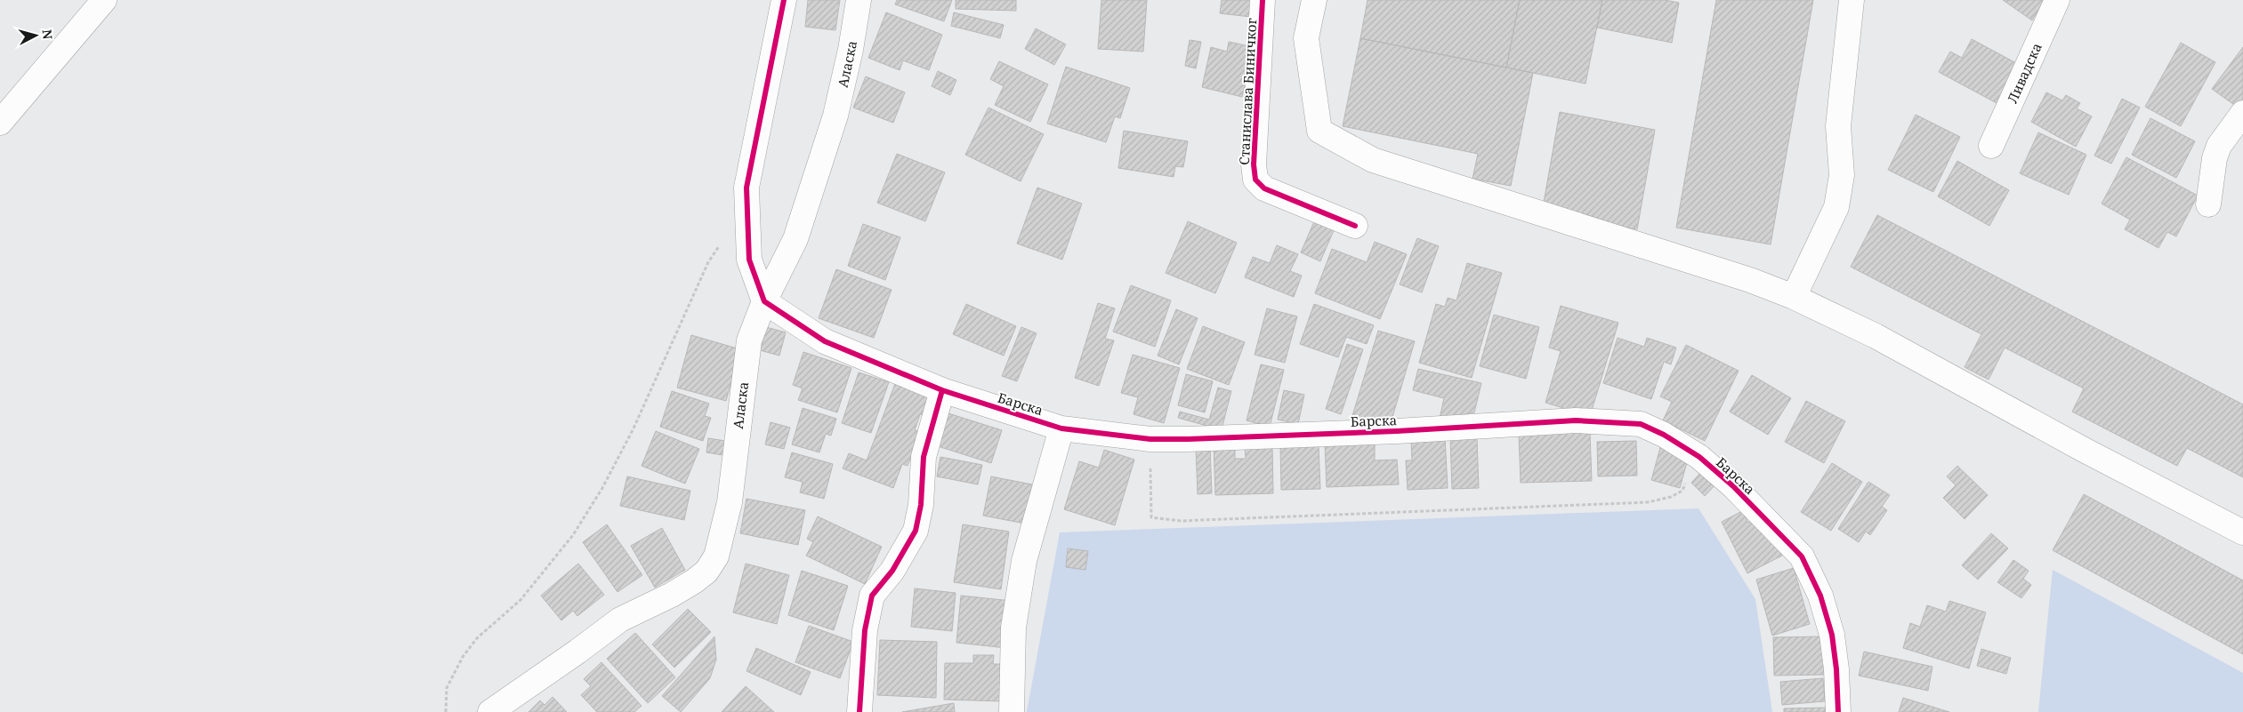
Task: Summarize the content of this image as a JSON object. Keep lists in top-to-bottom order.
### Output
{
  "streets": {
    "street": [
      "Аласка",
      "Ливадска",
      "Станислава Биничког",
      "Барска"
    ]
  },
  "crossings": [
    ["Аласка", "Барска"]
  ],
  "north": "right"
}
